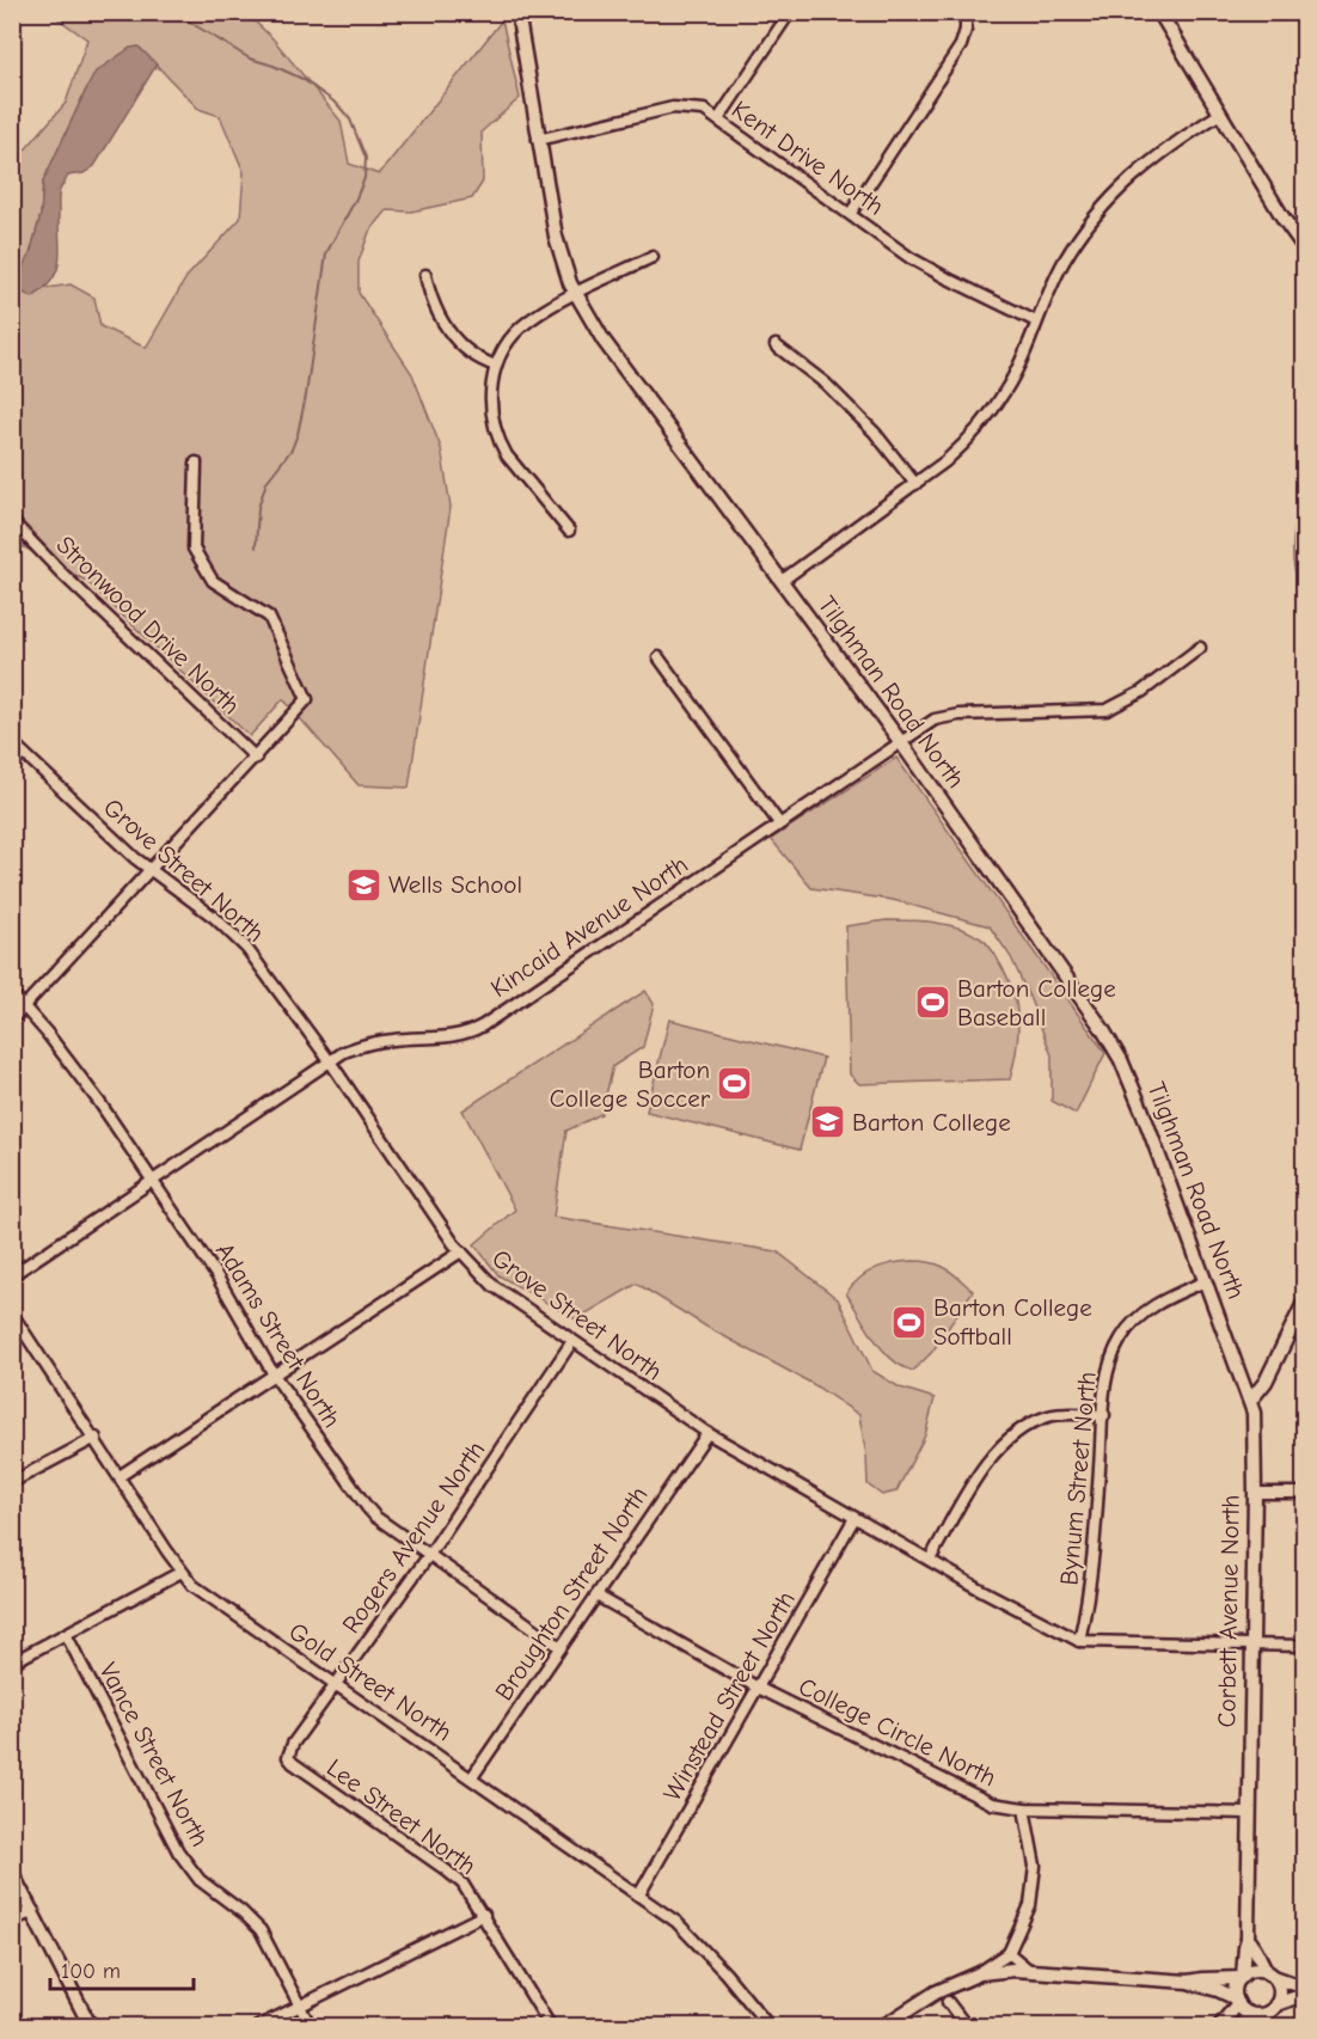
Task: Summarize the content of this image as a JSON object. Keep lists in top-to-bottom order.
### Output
{
  "streets": {
    "street": [
      "Kent Drive North",
      "Stronwood Drive North",
      "Tilghman Road North",
      "Grove Street North",
      "Kincaid Avenue North",
      "Adams Street North",
      "Bynum Street North",
      "Rogers Avenue North",
      "Broughton Street North",
      "Corbett Avenue North",
      "Gold Street North",
      "Winstead Street North",
      "College Circle North",
      "Vance Street North",
      "Lee Street North"
    ]
  },
  "crossings": [
    ["Kent Drive North", "Tilghman Road North"],
    ["Tilghman Road North", "Kincaid Avenue North"],
    ["Tilghman Road North", "Bynum Street North"],
    ["Tilghman Road North", "Corbett Avenue North"],
    ["Grove Street North", "Kincaid Avenue North"],
    ["Grove Street North", "Bynum Street North"],
    ["Grove Street North", "Rogers Avenue North"],
    ["Grove Street North", "Broughton Street North"],
    ["Grove Street North", "Corbett Avenue North"],
    ["Grove Street North", "Winstead Street North"],
    ["Kincaid Avenue North", "Adams Street North"],
    ["Adams Street North", "Rogers Avenue North"],
    ["Adams Street North", "Broughton Street North"],
    ["Rogers Avenue North", "Gold Street North"],
    ["Rogers Avenue North", "Lee Street North"],
    ["Broughton Street North", "Gold Street North"],
    ["Broughton Street North", "College Circle North"],
    ["Corbett Avenue North", "College Circle North"],
    ["Gold Street North", "Winstead Street North"],
    ["Winstead Street North", "College Circle North"]
  ],
  "places": {
    "school or university": ["Wells School", "Barton College"],
    "sports": ["Barton College Baseball", "Barton College Soccer", "Barton College Softball"]
  },
  "scale_bar": "100 m"
}
